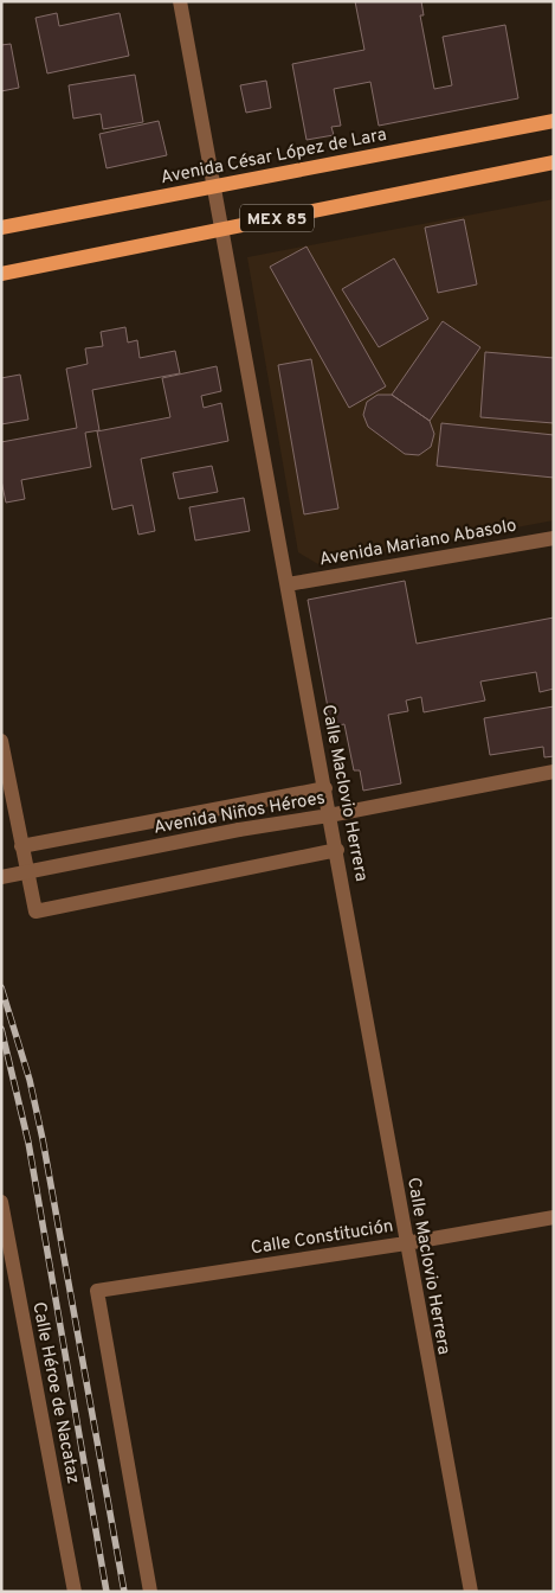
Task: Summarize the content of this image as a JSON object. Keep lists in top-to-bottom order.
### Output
{
  "streets": {
    "main road": ["Avenida César López de Lara", "MEX 85"],
    "street": [
      "Avenida Mariano Abasolo",
      "Calle Maclovio Herrera",
      "Avenida Niños Héroes",
      "Calle Constitución",
      "Calle Héroe de Nacataz"
    ]
  },
  "crossings": [
    ["Avenida César López de Lara", "Calle Maclovio Herrera"],
    ["MEX 85", "Calle Maclovio Herrera"],
    ["Avenida Mariano Abasolo", "Calle Maclovio Herrera"],
    ["Calle Maclovio Herrera", "Avenida Niños Héroes"],
    ["Calle Maclovio Herrera", "Calle Constitución"]
  ]
}
